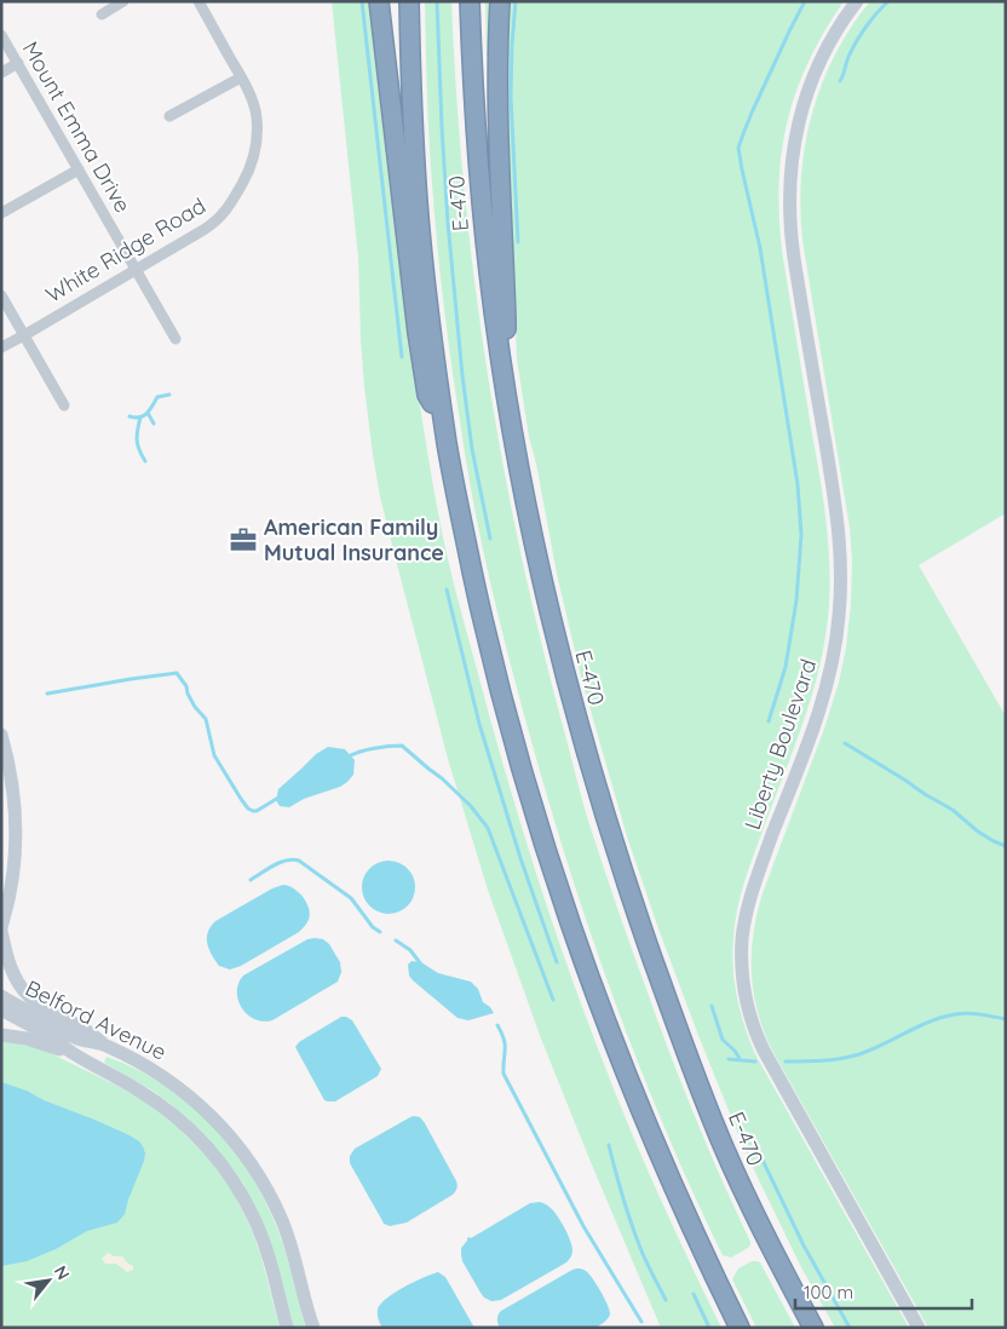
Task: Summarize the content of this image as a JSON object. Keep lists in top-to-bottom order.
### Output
{
  "streets": {
    "highway": ["E-470"],
    "street": [
      "Mount Emma Drive",
      "White Ridge Road",
      "Liberty Boulevard",
      "Belford Avenue"
    ]
  },
  "crossings": [
    ["Mount Emma Drive", "White Ridge Road"]
  ],
  "places": {
    "office": ["American Family Mutual Insurance"]
  },
  "scale_bar": "100 m",
  "north": "top right"
}
